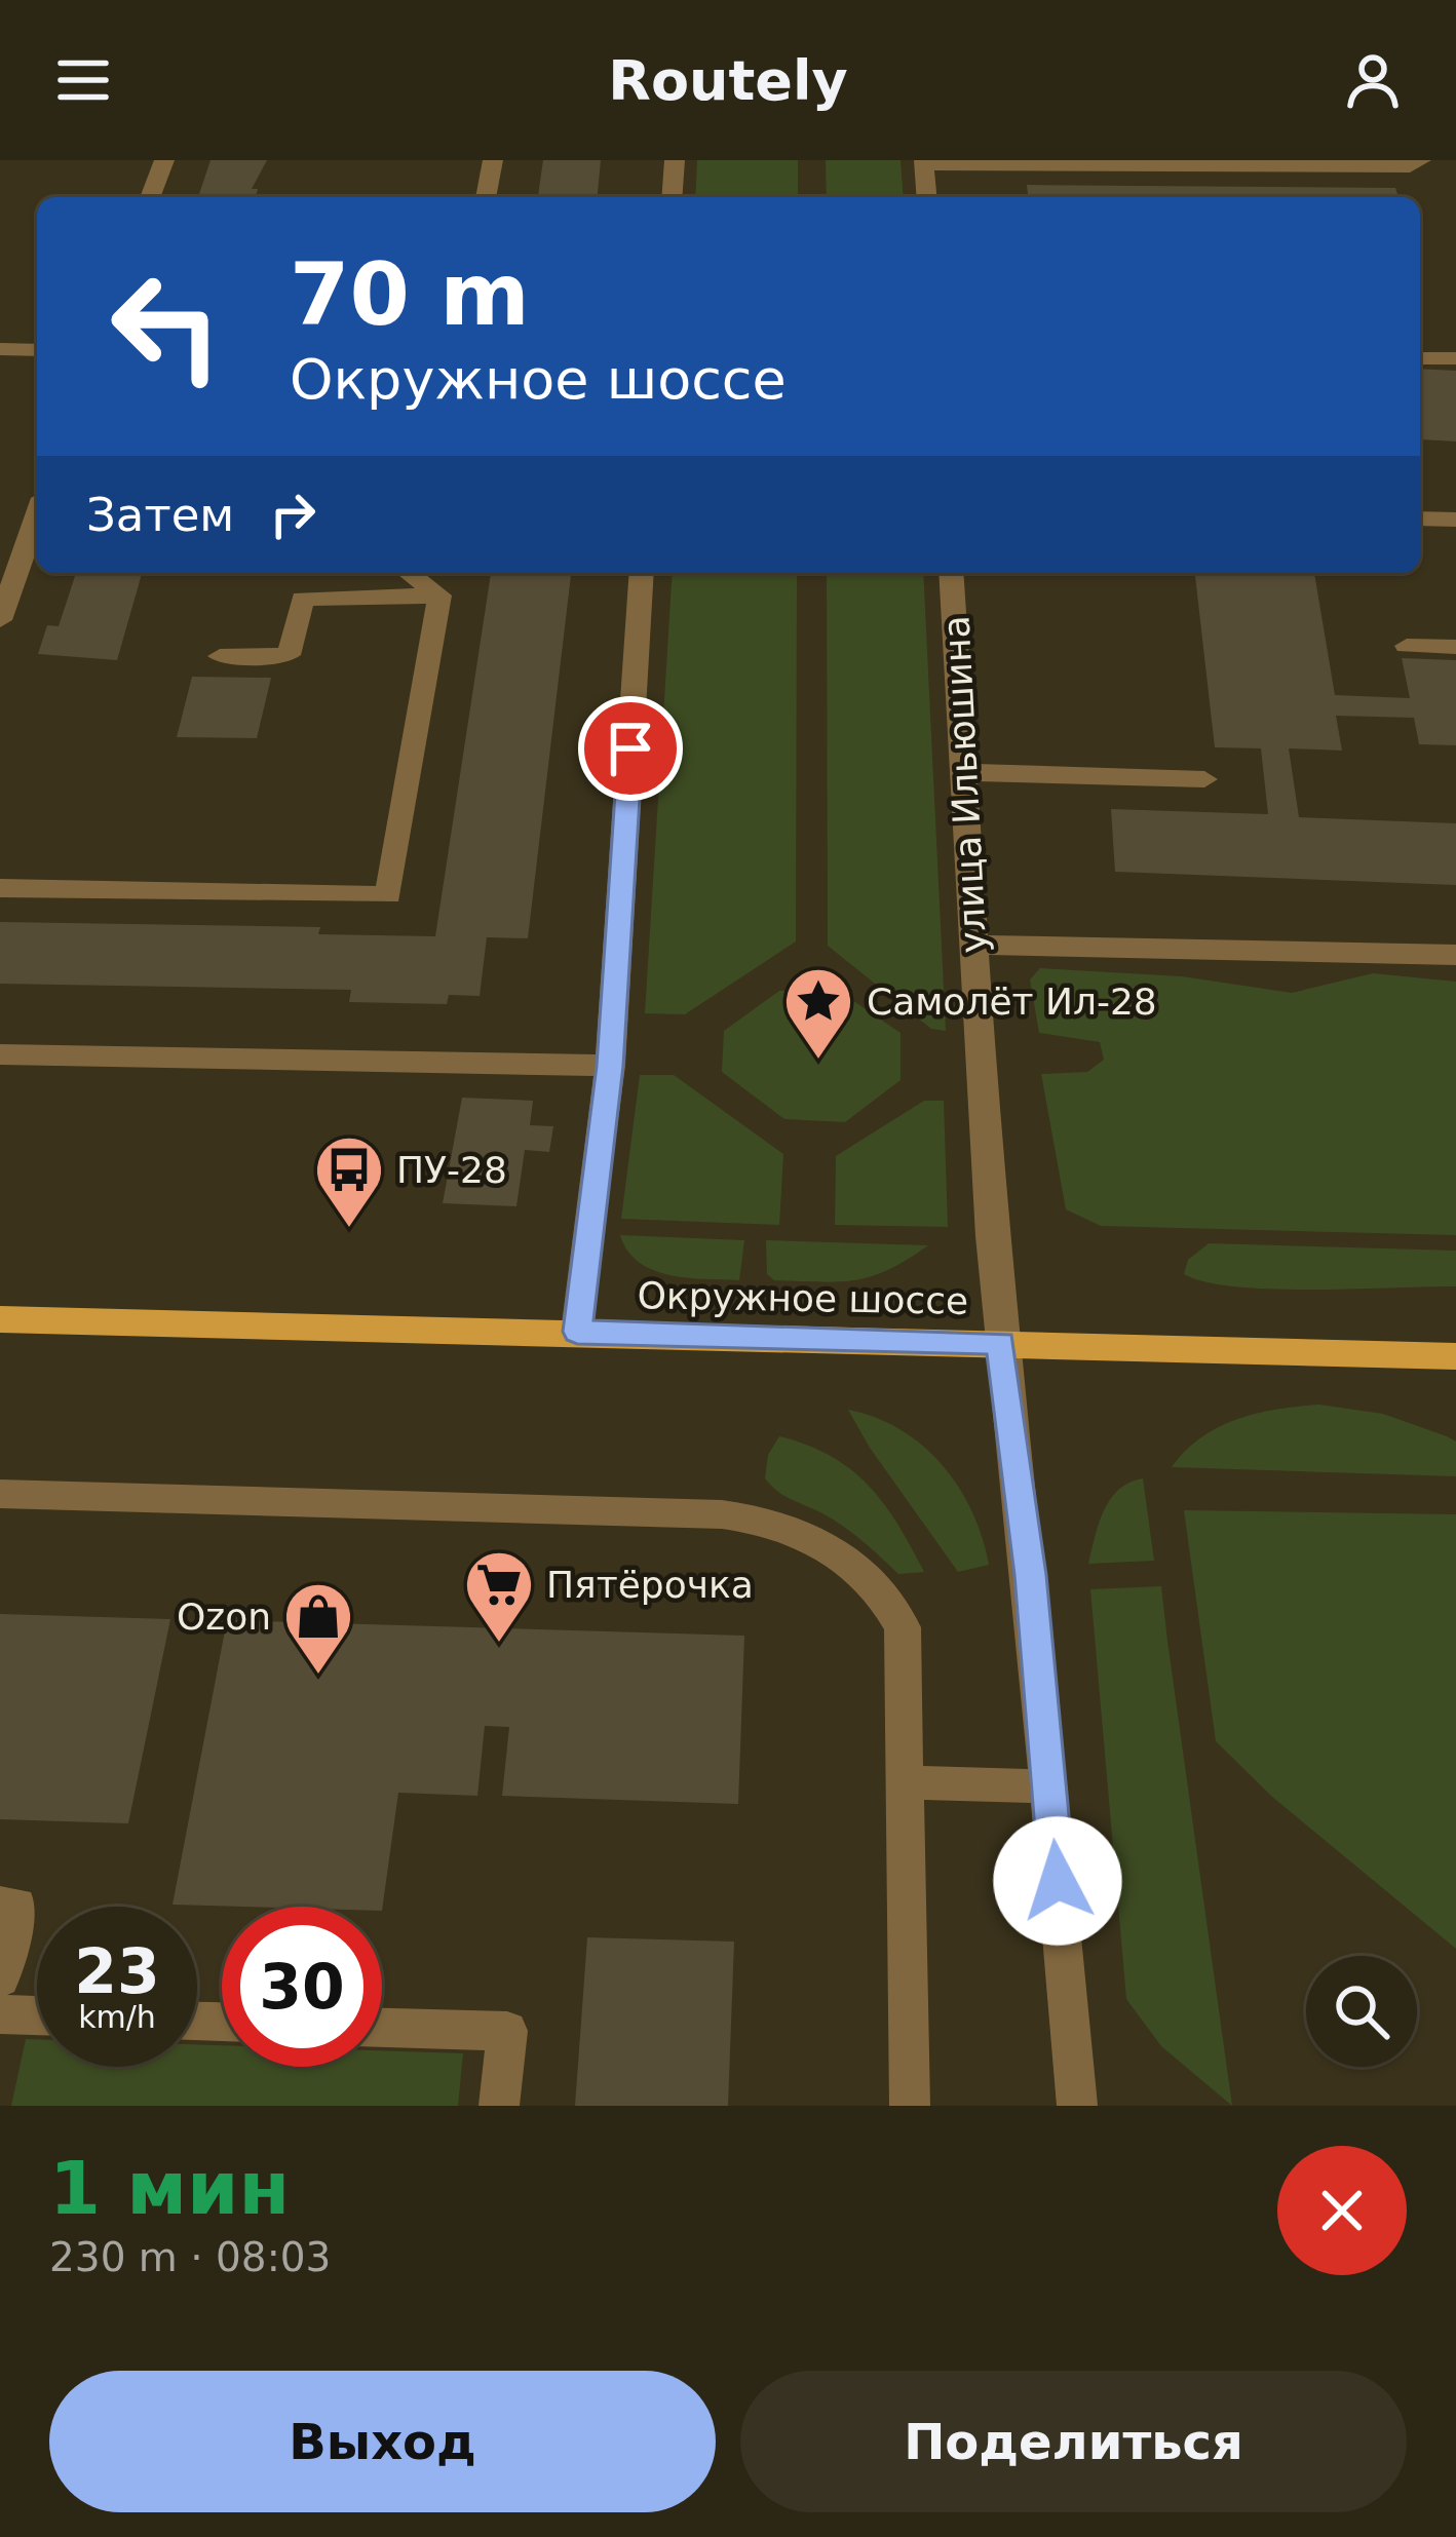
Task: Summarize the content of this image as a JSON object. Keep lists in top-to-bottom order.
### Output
{
  "streets": {
    "main road": ["Окружное шоссе"],
    "street": ["улица Ильюшина"]
  },
  "crossings": [
    ["улица Ильюшина", "Окружное шоссе"]
  ],
  "places": {
    "place": ["Самолёт Ил-28"],
    "bus stop": ["ПУ-28"],
    "supermarket": ["Пятёрочка"],
    "shop": ["Ozon"]
  },
  "page": {
    "header": "Routely",
    "turn": ["70 m", "Окружное шоссе"],
    "then": "Затем",
    "speed": "23 km/h",
    "limit": "30",
    "heading": ["1 мин", "230 m · 08:03"],
    "buttons": ["Выход", "Поделиться"]
  }
}
